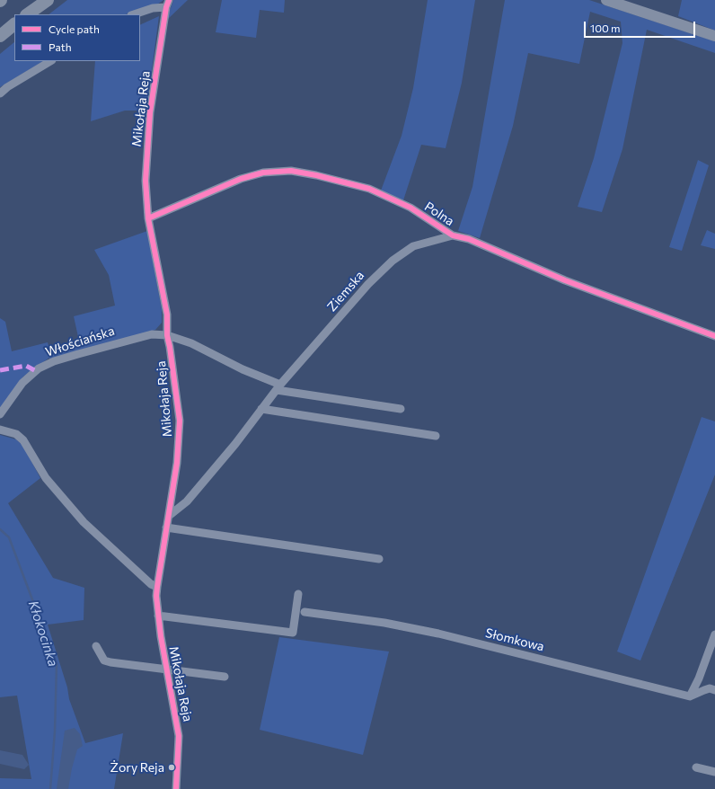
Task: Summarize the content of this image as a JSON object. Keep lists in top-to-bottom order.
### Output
{
  "streets": {
    "street": [
      "Mikołaja Reja",
      "Polna",
      "Ziemska",
      "Włościańska",
      "Słomkowa"
    ]
  },
  "crossings": [
    ["Mikołaja Reja", "Polna"],
    ["Mikołaja Reja", "Ziemska"],
    ["Mikołaja Reja", "Włościańska"],
    ["Polna", "Ziemska"],
    ["Ziemska", "Włościańska"]
  ],
  "water": ["Kłokocinka"],
  "places": ["Żory Reja"],
  "legend": ["Cycle path", "Path"],
  "scale_bar": "100 m"
}
